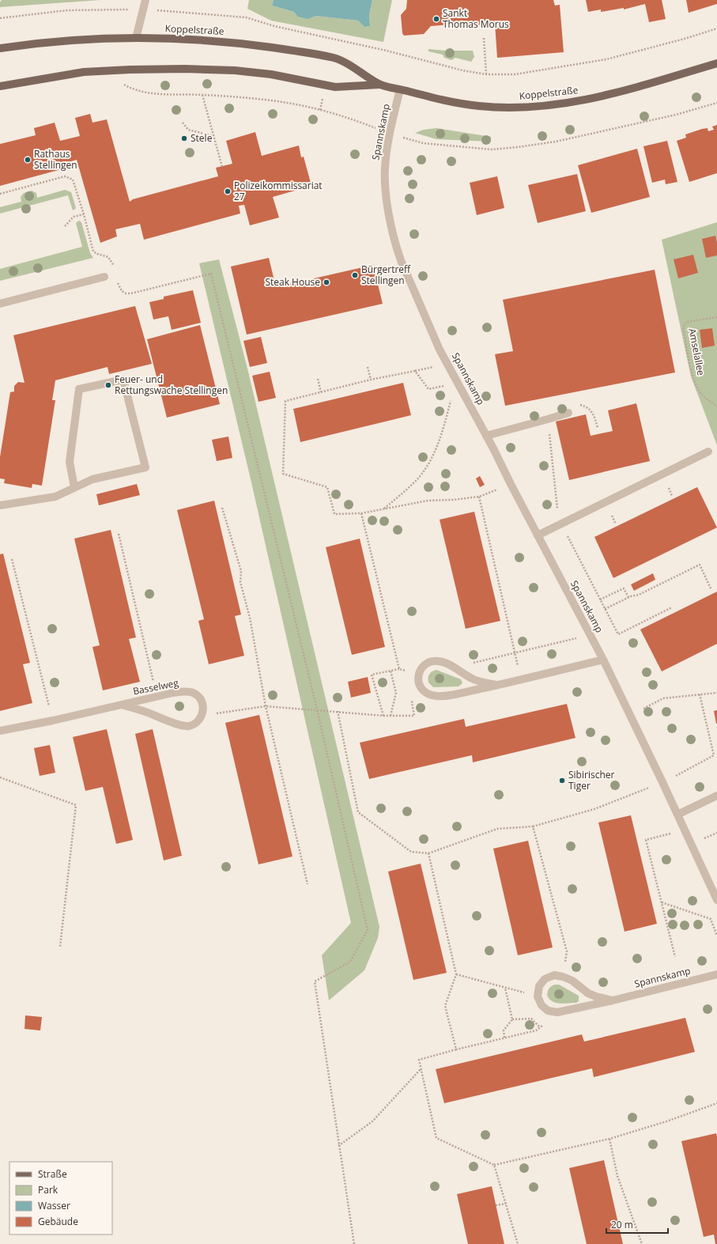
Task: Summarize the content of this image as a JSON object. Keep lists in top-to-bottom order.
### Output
{
  "streets": {
    "main road": ["Koppelstraße"],
    "street": ["Spannskamp", "Basselweg"],
    "path": ["Amselallee"]
  },
  "crossings": [
    ["Koppelstraße", "Spannskamp"]
  ],
  "places": [
    "Sankt Thomas Morus",
    "Stele",
    "Rathaus Stellingen",
    "Polizeikommissariat 27",
    "Bürgertreff Stellingen",
    "Steak House",
    "Feuer- und Rettungswache Stellingen",
    "Sibirischer Tiger"
  ],
  "legend": [
    "Straße",
    "Park",
    "Wasser",
    "Gebäude"
  ],
  "scale_bar": "20 m"
}
